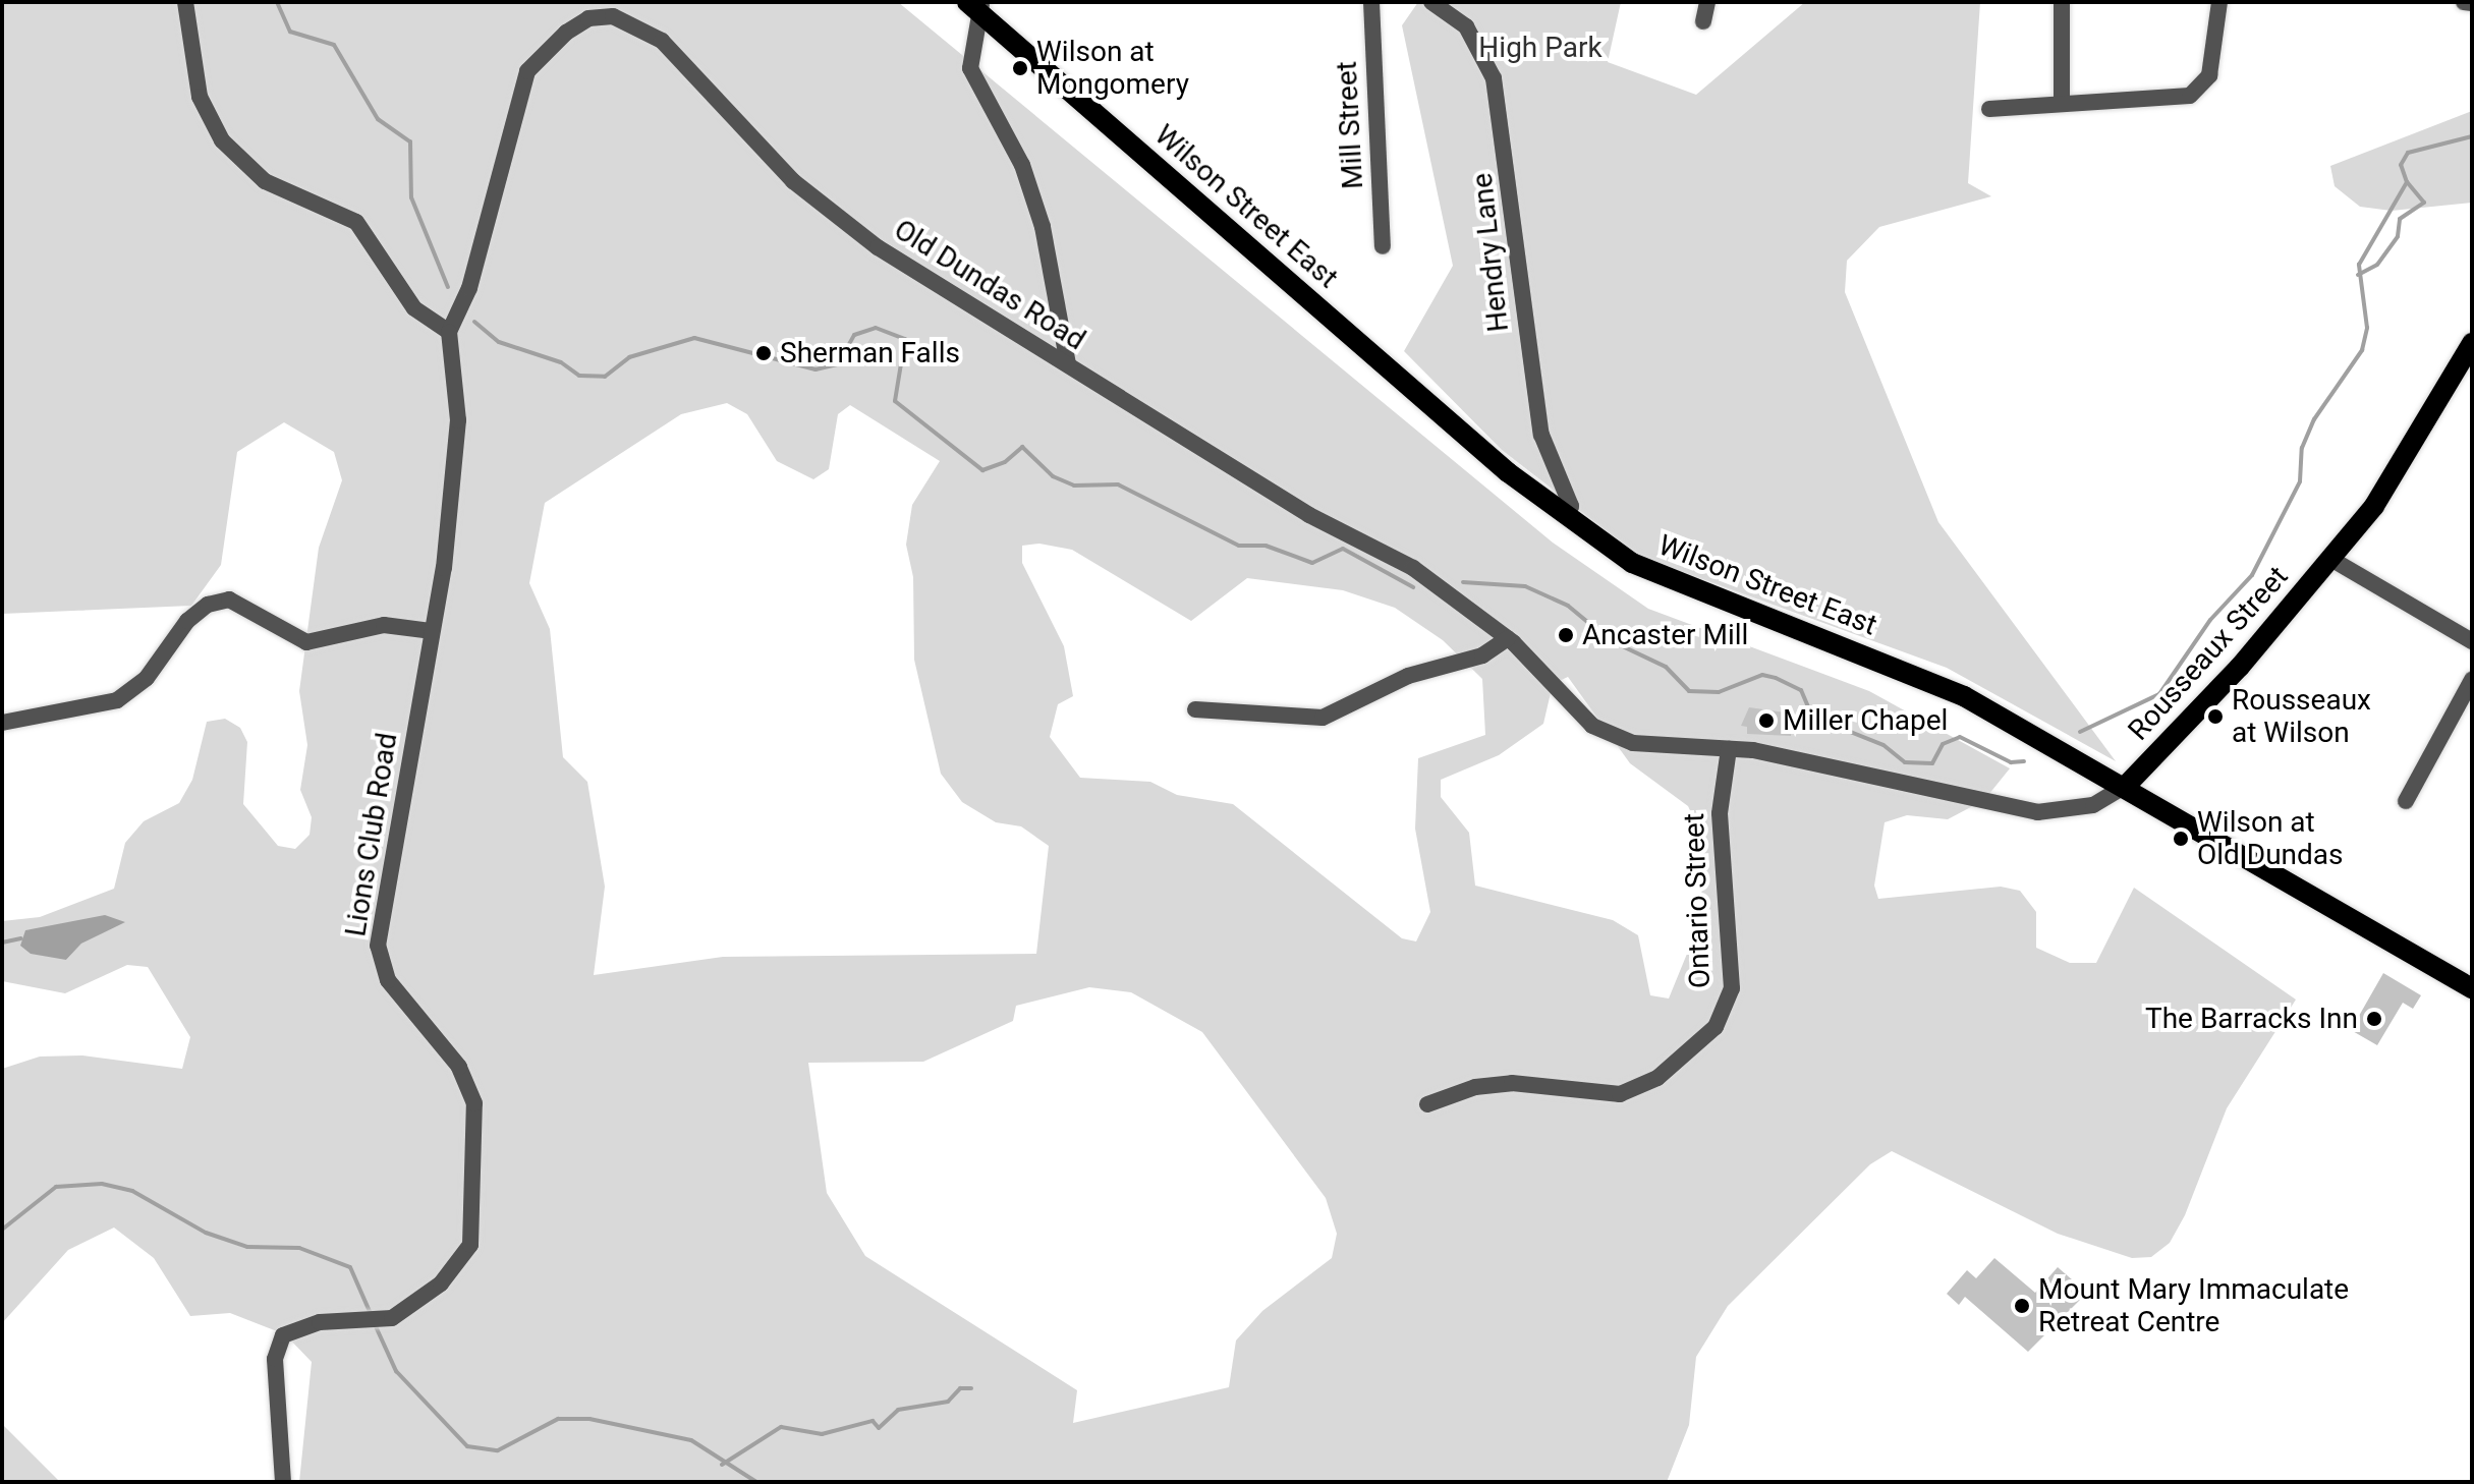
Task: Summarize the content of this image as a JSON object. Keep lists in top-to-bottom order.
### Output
{
  "streets": {
    "main road": ["Wilson Street East", "Rousseaux Street"],
    "street": [
      "Mill Street",
      "Hendry Lane",
      "Old Dundas Road",
      "Lions Club Road",
      "Ontario Street"
    ]
  },
  "crossings": [
    ["Wilson Street East", "Hendry Lane"],
    ["Wilson Street East", "Old Dundas Road"],
    ["Wilson Street East", "Rousseaux Street"],
    ["Old Dundas Road", "Rousseaux Street"],
    ["Old Dundas Road", "Lions Club Road"],
    ["Old Dundas Road", "Ontario Street"]
  ],
  "parks": ["High Park"],
  "places": [
    "Wilson at Mongomery",
    "Sherman Falls",
    "Ancaster Mill",
    "Rousseaux at Wilson",
    "Miller Chapel",
    "Wilson at Old Dundas",
    "The Barracks Inn",
    "Mount Mary Immaculate Retreat Centre"
  ]
}
